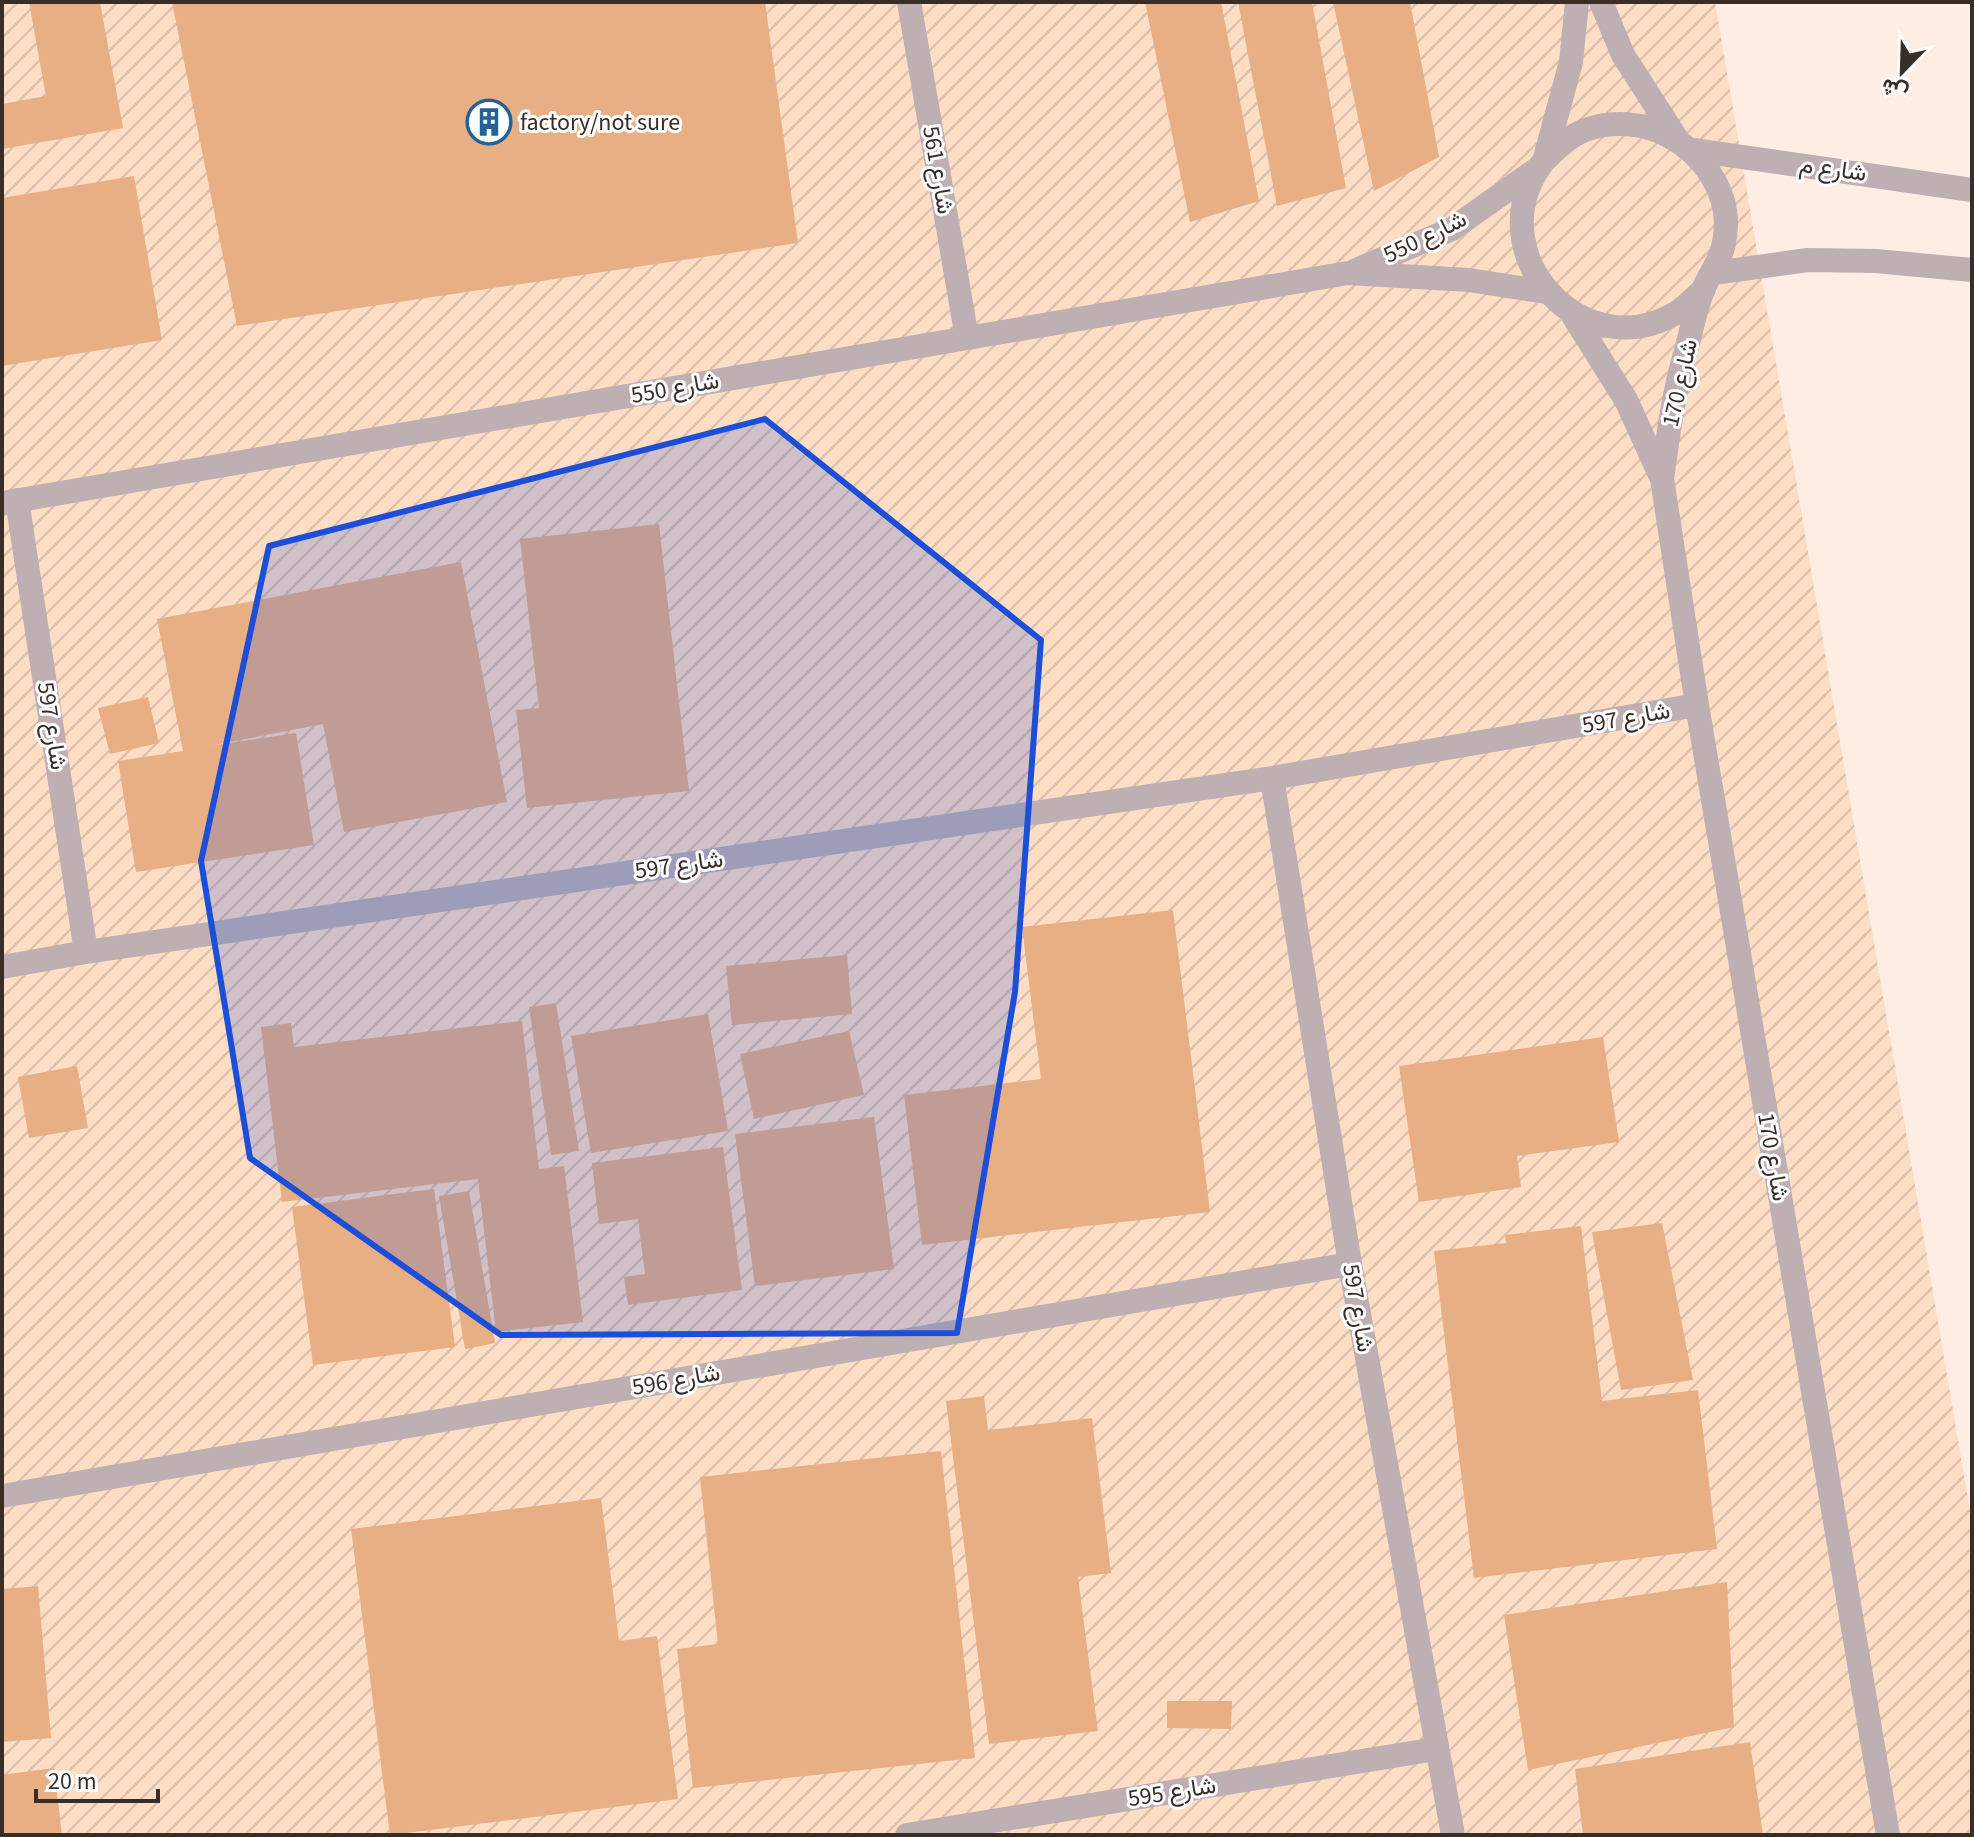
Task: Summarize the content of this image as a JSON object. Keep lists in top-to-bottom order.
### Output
{
  "streets": {
    "street": [
      "شارع م",
      "شارع 561",
      "شارع 550",
      "شارع 170",
      "شارع 597",
      "شارع 596",
      "شارع 595"
    ]
  },
  "crossings": [
    ["شارع م", "شارع 550"],
    ["شارع م", "شارع 170"],
    ["شارع 561", "شارع 550"],
    ["شارع 550", "شارع 170"],
    ["شارع 550", "شارع 597"],
    ["شارع 170", "شارع 597"],
    ["شارع 597", "شارع 596"],
    ["شارع 597", "شارع 595"]
  ],
  "places": {
    "building": ["factory/not sure"]
  },
  "scale_bar": "20 m",
  "north": "bottom left"
}
